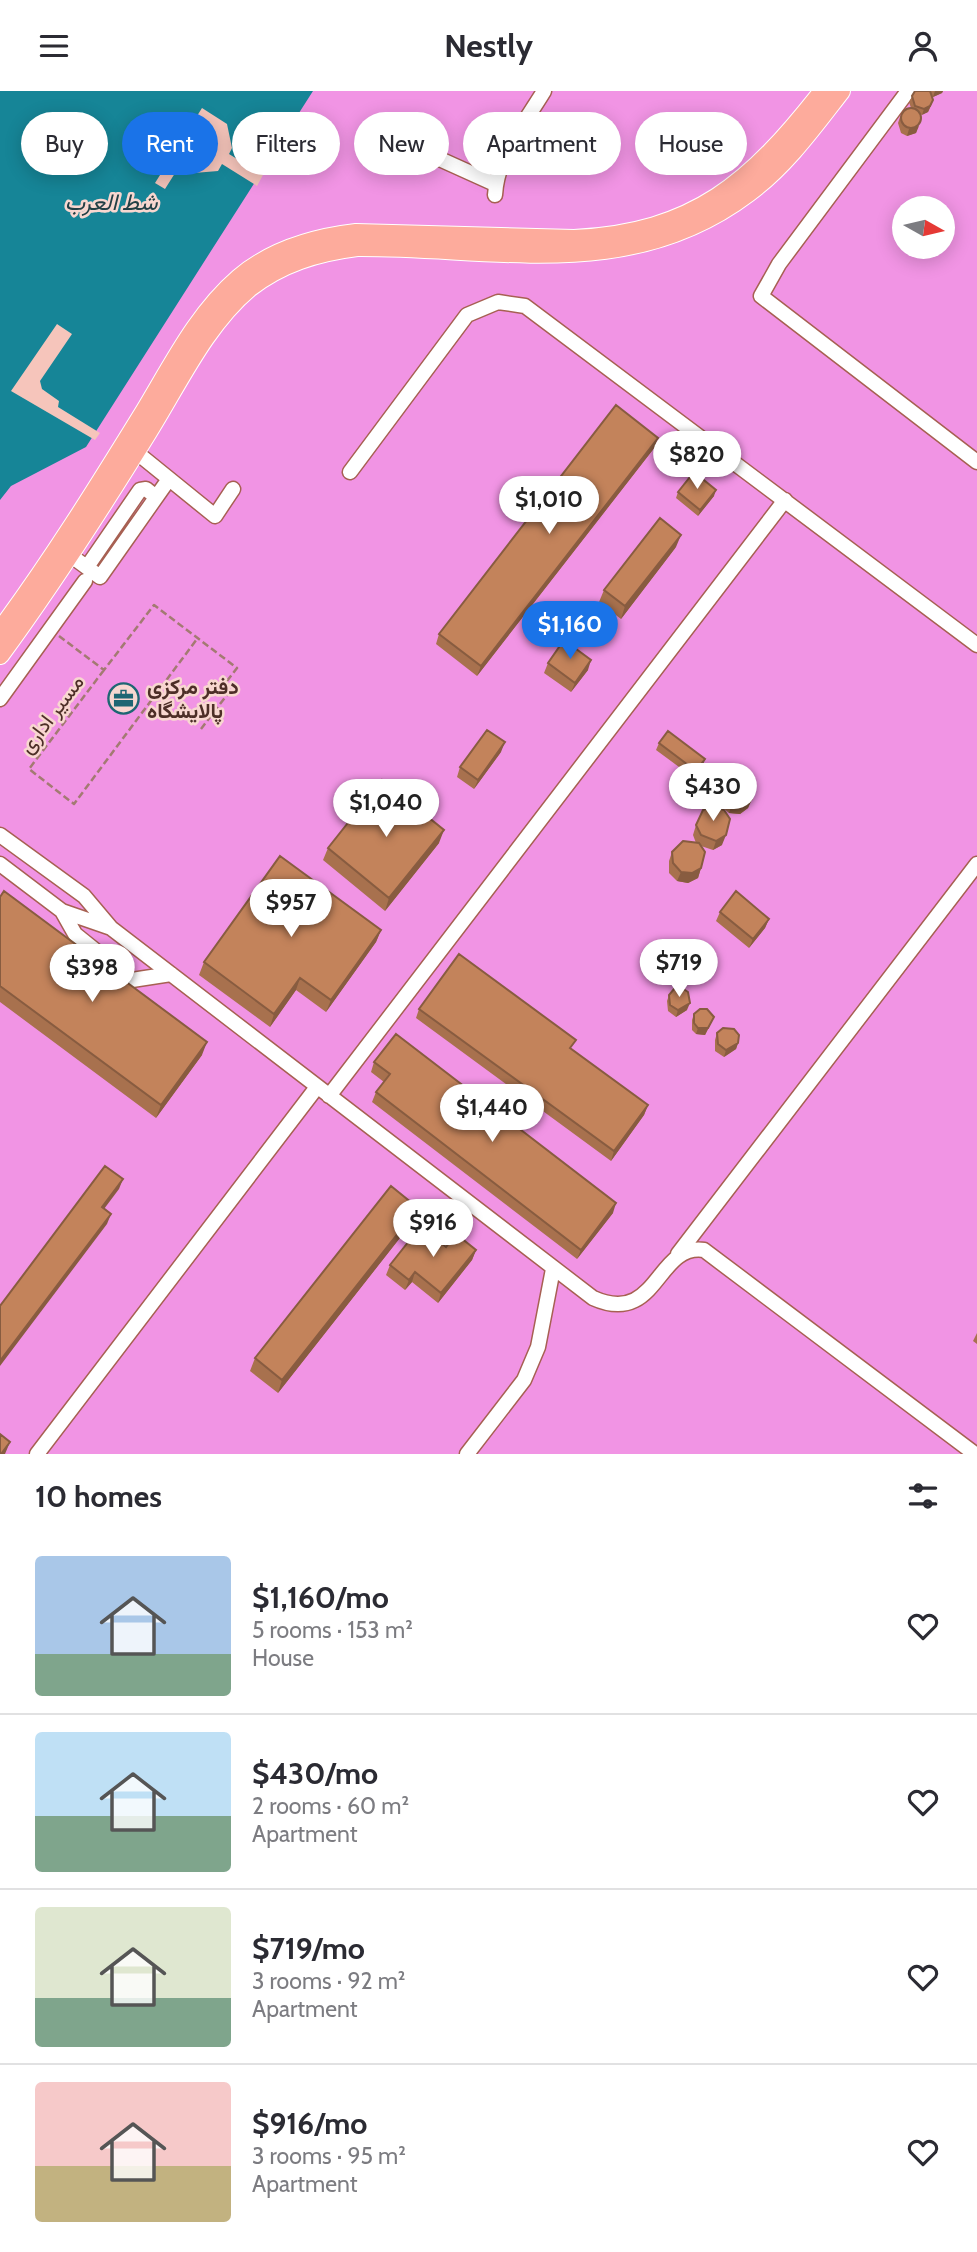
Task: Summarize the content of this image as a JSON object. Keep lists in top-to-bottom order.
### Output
{
  "streets": {
    "path": ["مسیر اداری"]
  },
  "water": ["شط العرب"],
  "places": {
    "office": ["دفتر مرکزی پالایشگاه"]
  },
  "north": "right",
  "page": {
    "header": "Nestly",
    "chip": [
      "Buy",
      "Rent",
      "Filters",
      "New",
      "Apartment",
      "House"
    ],
    "price": [
      "$820",
      "$1,010",
      "$1,160",
      "$430",
      "$1,040",
      "$957",
      "$719",
      "$398",
      "$1,440",
      "$916"
    ],
    "heading": "10 homes",
    "list": [
      {
        "name": "$1,160/mo",
        "note": "5 rooms · 153 m² · House"
      },
      {
        "name": "$430/mo",
        "note": "2 rooms · 60 m² · Apartment"
      },
      {
        "name": "$719/mo",
        "note": "3 rooms · 92 m² · Apartment"
      },
      {
        "name": "$916/mo",
        "note": "3 rooms · 95 m² · Apartment"
      }
    ]
  }
}
